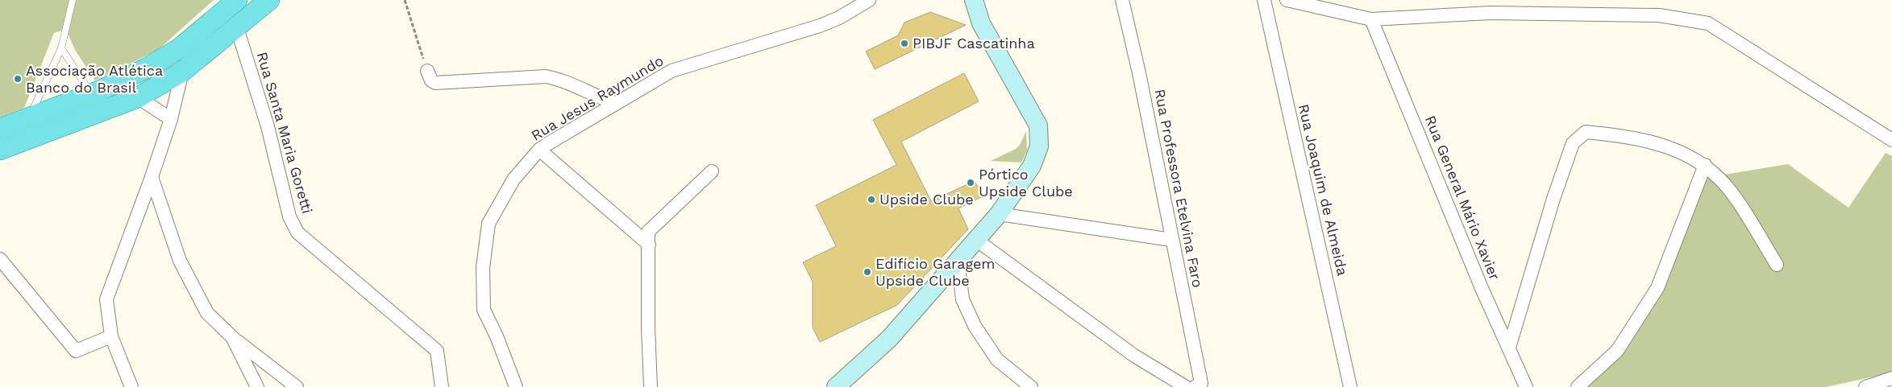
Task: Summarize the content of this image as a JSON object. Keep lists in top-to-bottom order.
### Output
{
  "streets": {
    "street": [
      "Rua Jesus Raymundo",
      "Rua Santa Maria Goretti",
      "Rua Professora Etelvina Faro",
      "Rua Joaquim de Almeida",
      "Rua General Mário Xavier"
    ]
  },
  "places": [
    "PIBJF Cascatinha",
    "Associação Atlética Banco do Brasil",
    "Pórtico Upside Clube",
    "Upside Clube",
    "Edifício Garagem Upside Clube"
  ]
}
